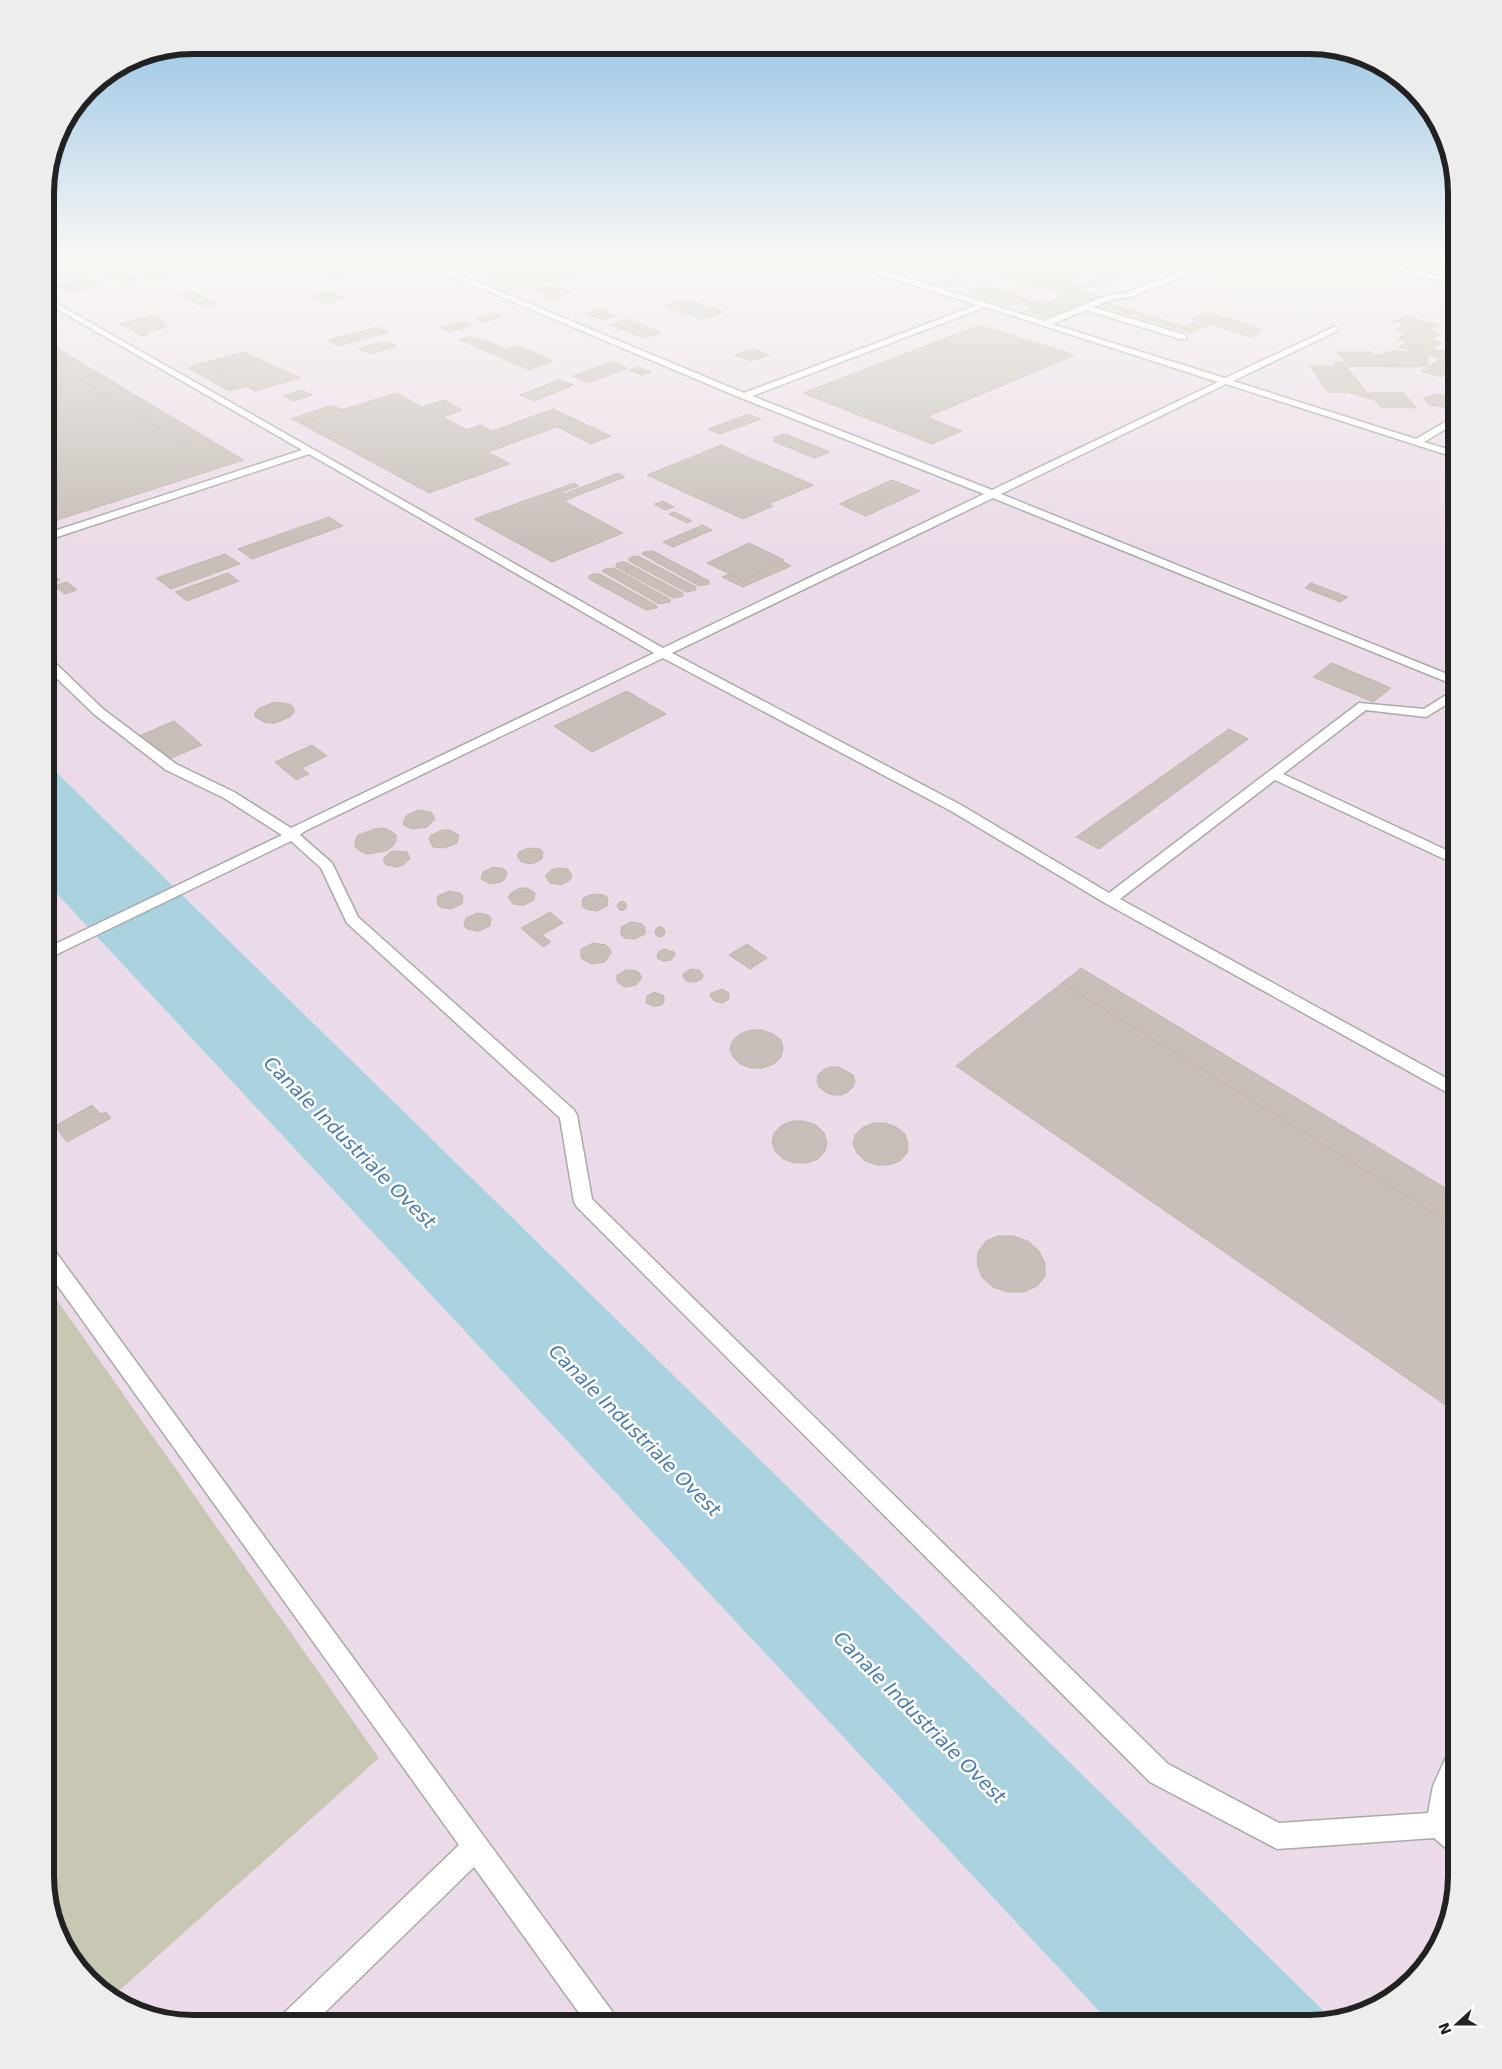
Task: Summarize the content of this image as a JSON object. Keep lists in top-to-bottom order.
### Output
{
  "water": ["Canale Industriale Ovest"],
  "north": "left"
}
